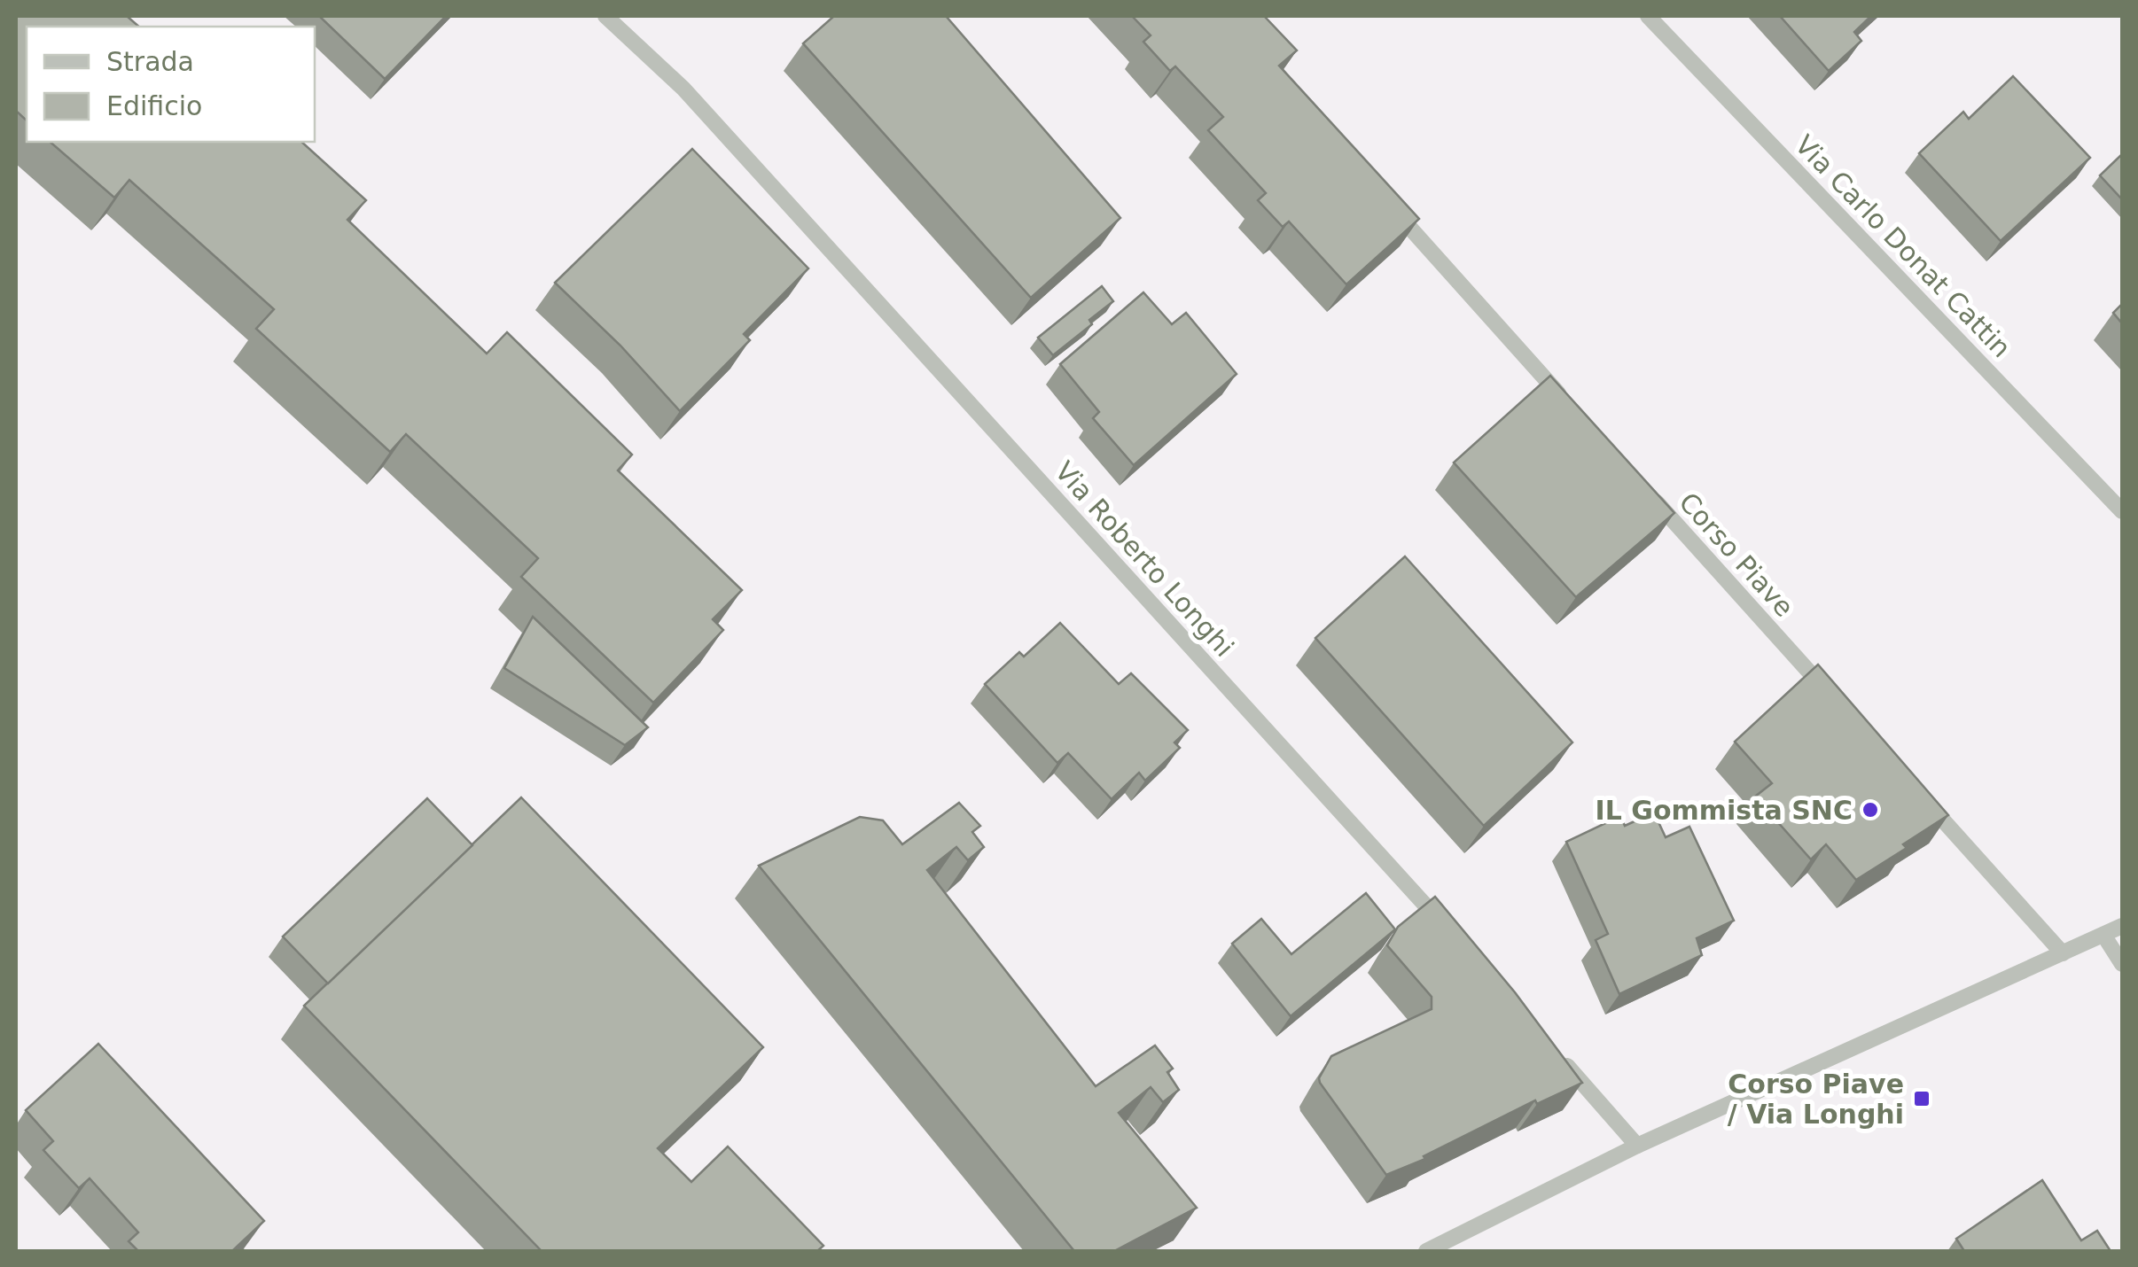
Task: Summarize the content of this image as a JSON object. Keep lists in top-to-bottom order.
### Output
{
  "streets": {
    "street": ["Via Carlo Donat Cattin", "Corso Piave", "Via Roberto Longhi"]
  },
  "places": {
    "other": ["IL Gommista SNC"],
    "transit": ["Corso Piave / Via Longhi"]
  },
  "legend": ["Strada", "Edificio"]
}
